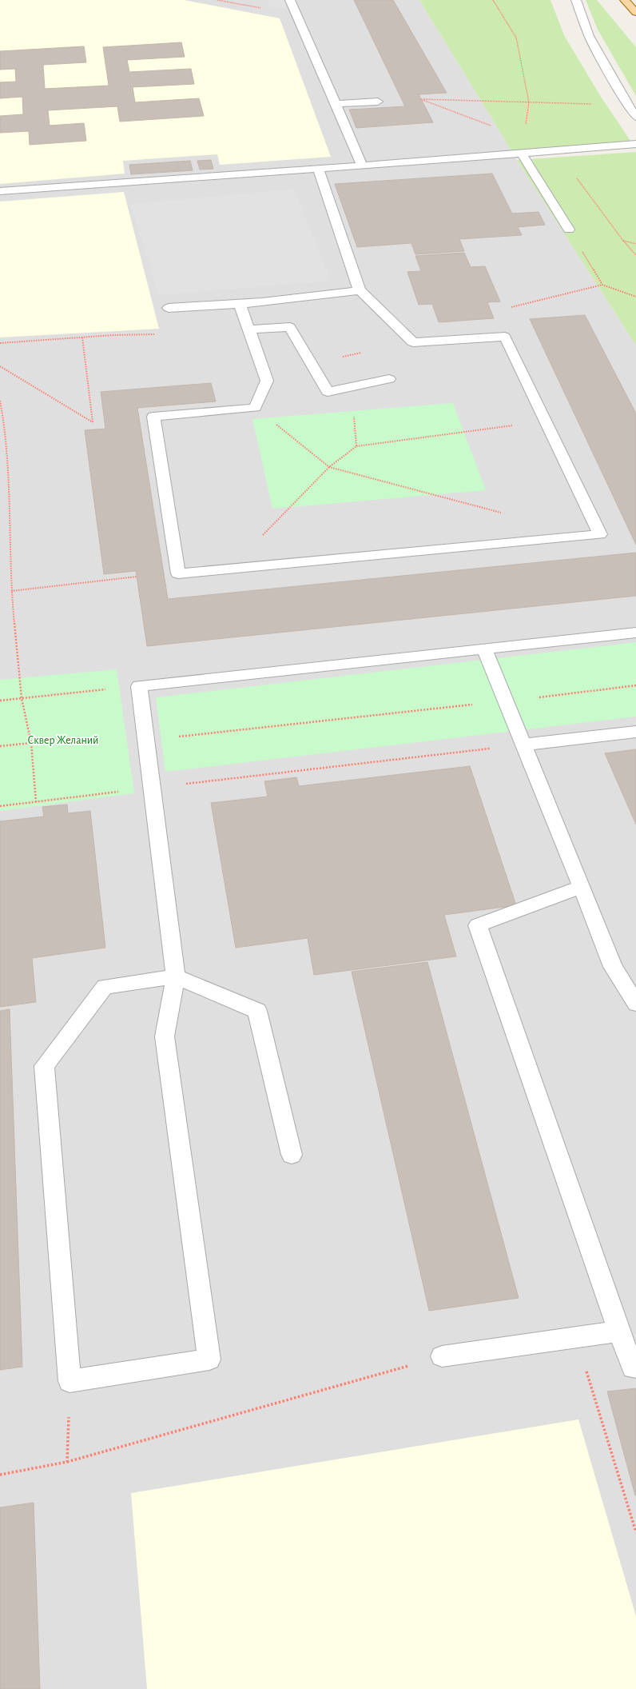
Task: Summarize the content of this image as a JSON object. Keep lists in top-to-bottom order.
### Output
{
  "parks": ["Сквер Желаний"]
}
